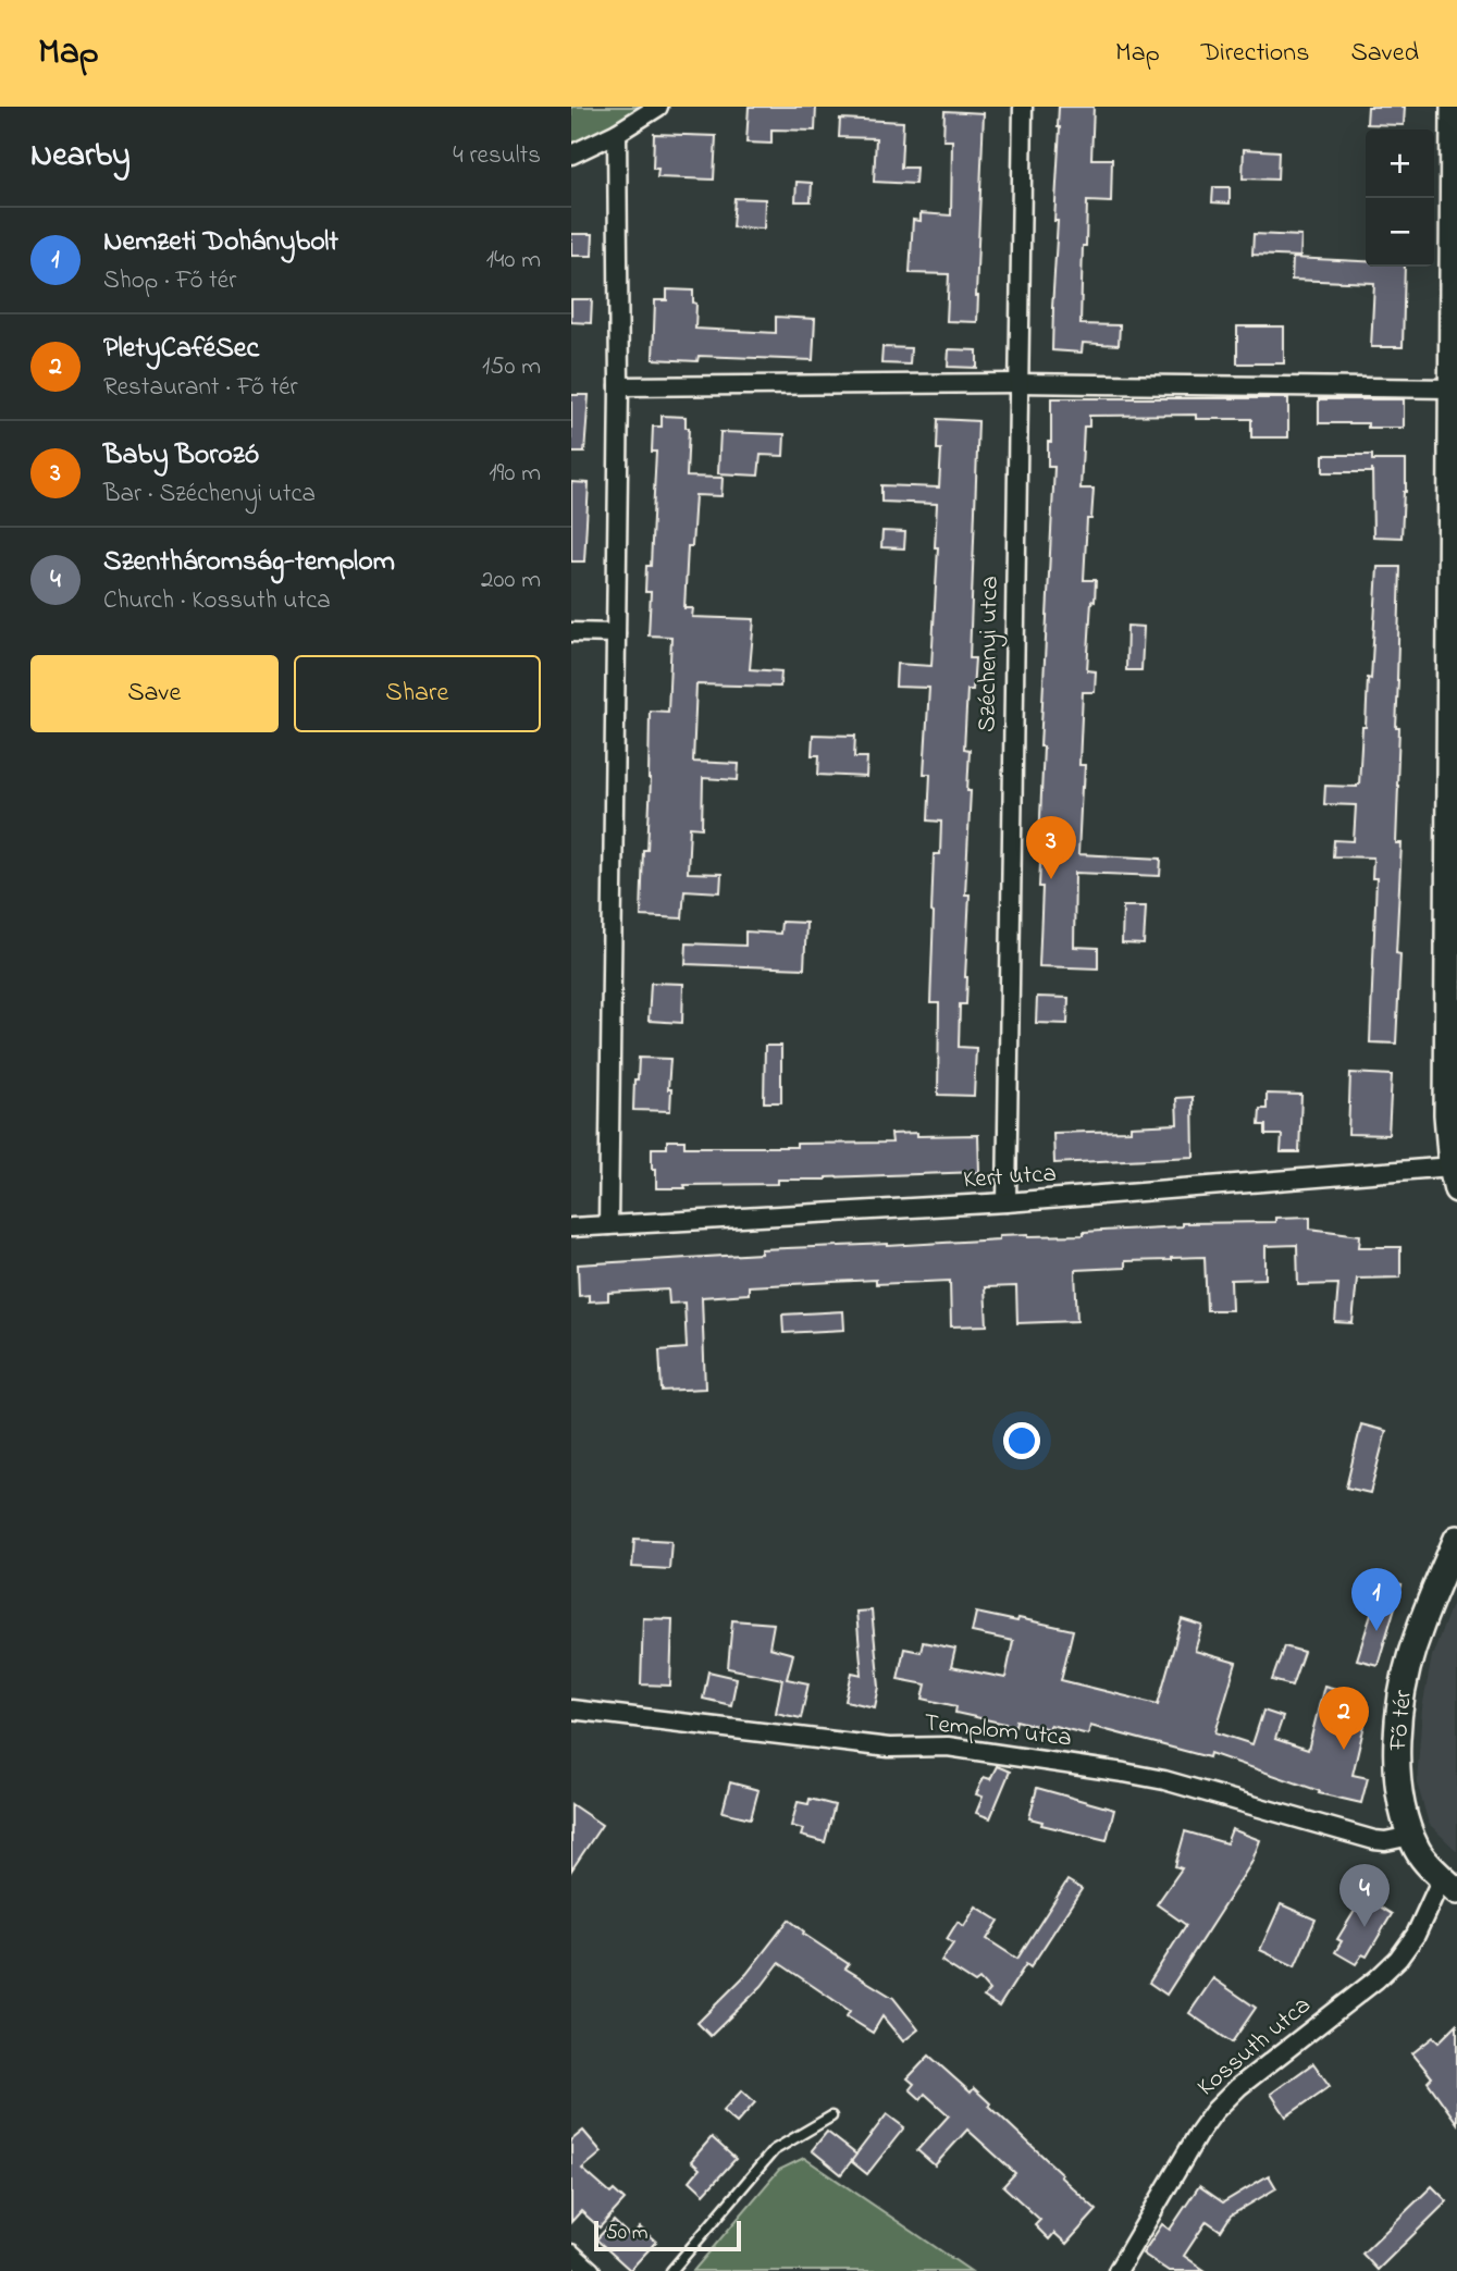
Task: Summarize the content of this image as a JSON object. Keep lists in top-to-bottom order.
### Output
{
  "streets": {
    "main road": ["Fő tér"],
    "street": [
      "Széchenyi utca",
      "Kert utca",
      "Templom utca",
      "Kossuth utca"
    ]
  },
  "crossings": [
    ["Széchenyi utca", "Kert utca"],
    ["Fő tér", "Templom utca"],
    ["Fő tér", "Kossuth utca"]
  ],
  "scale_bar": "50 m",
  "page": {
    "header": "Map",
    "nav": ["Map", "Directions", "Saved"],
    "heading": ["Nearby", "4 results"],
    "map_buttons": ["+", "−"],
    "list": [
      {
        "mark": "1",
        "name": "Nemzeti Dohánybolt",
        "note": "Shop · Fő tér",
        "value": "140 m"
      },
      {
        "mark": "2",
        "name": "PletyCaféSec",
        "note": "Restaurant · Fő tér",
        "value": "150 m"
      },
      {
        "mark": "3",
        "name": "Baby Borozó",
        "note": "Bar · Széchenyi utca",
        "value": "190 m"
      },
      {
        "mark": "4",
        "name": "Szentháromság-templom",
        "note": "Church · Kossuth utca",
        "value": "200 m"
      }
    ],
    "buttons": ["Save", "Share"],
    "pins": [
      "3",
      "1",
      "2",
      "4"
    ],
    "scale": "50 m"
  }
}
